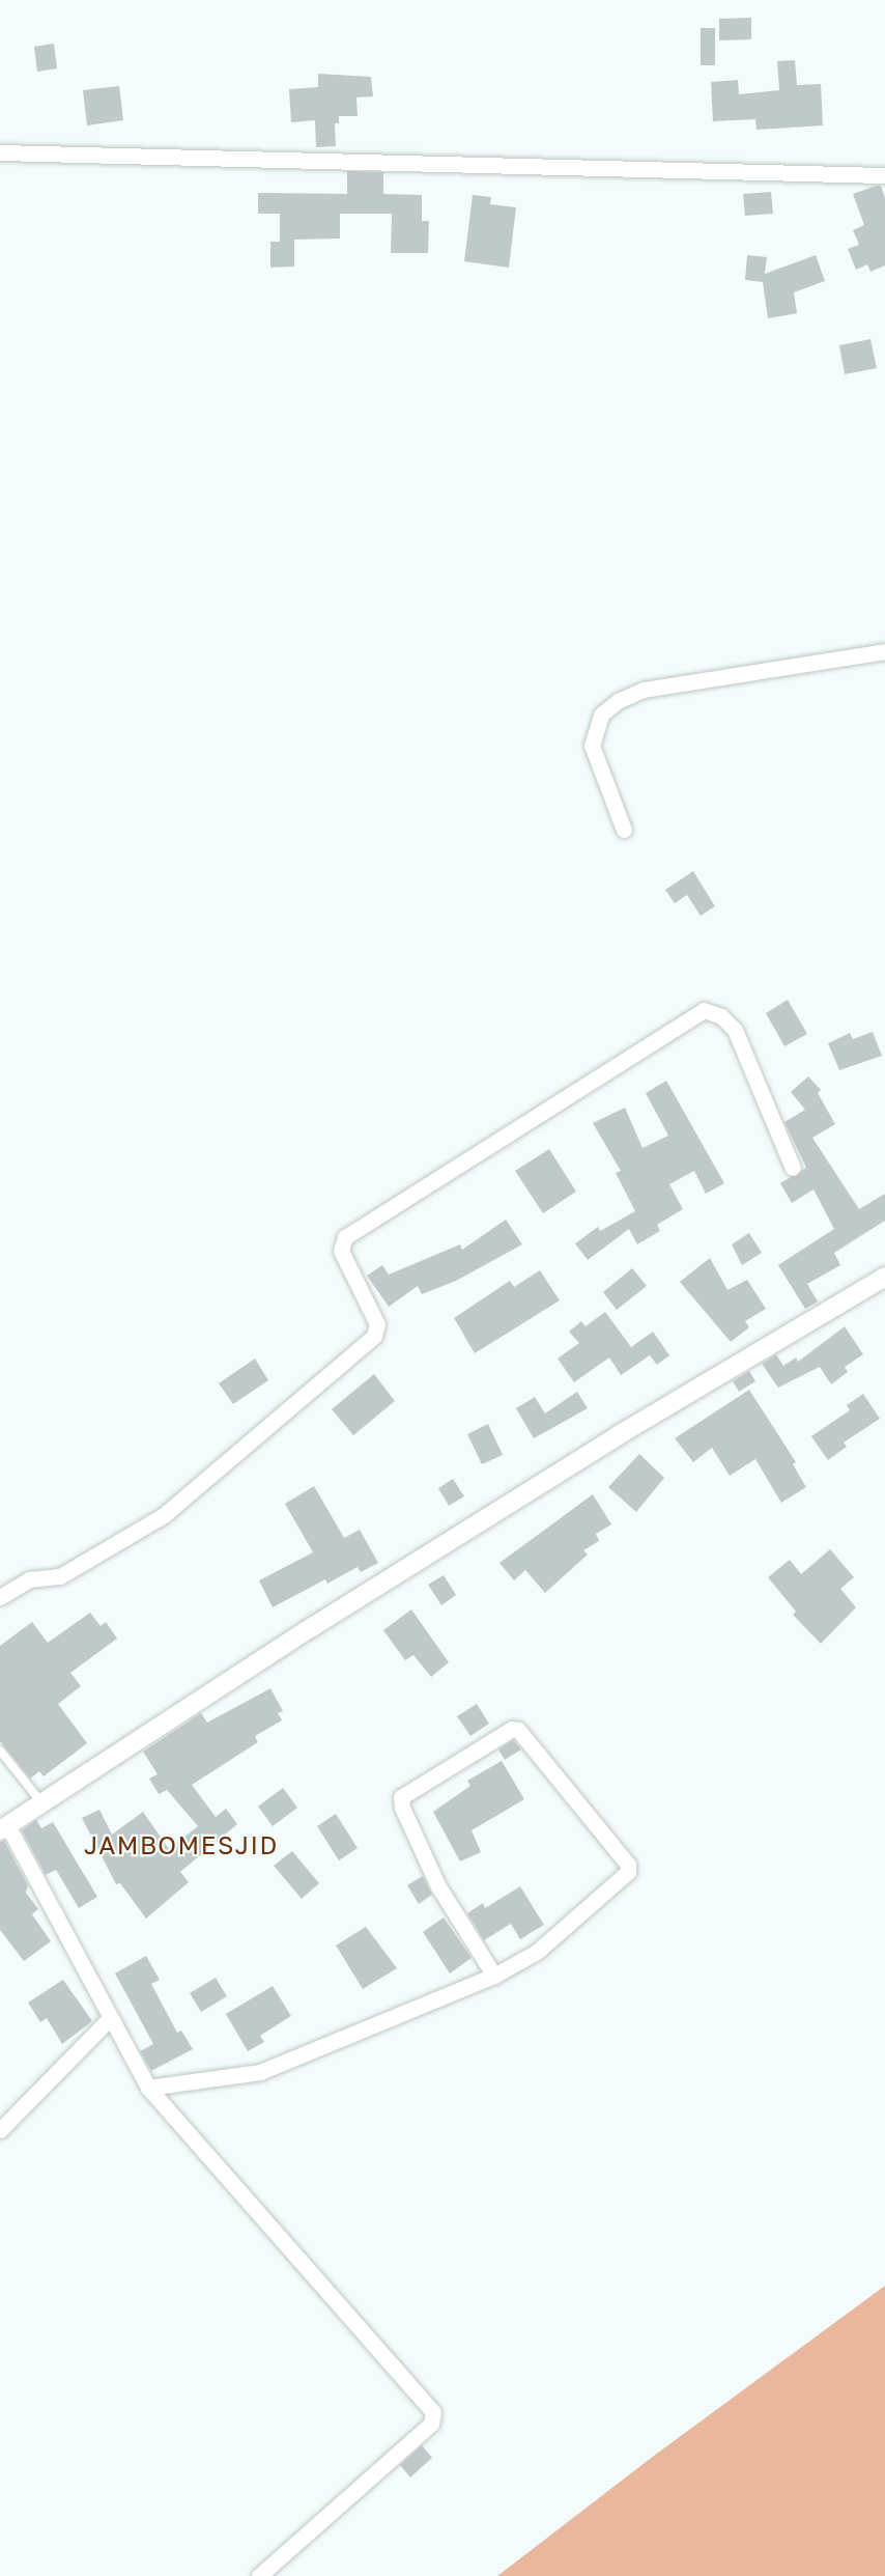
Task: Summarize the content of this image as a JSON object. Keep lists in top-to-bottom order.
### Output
{
  "districts": ["JAMBOMESJID"]
}
